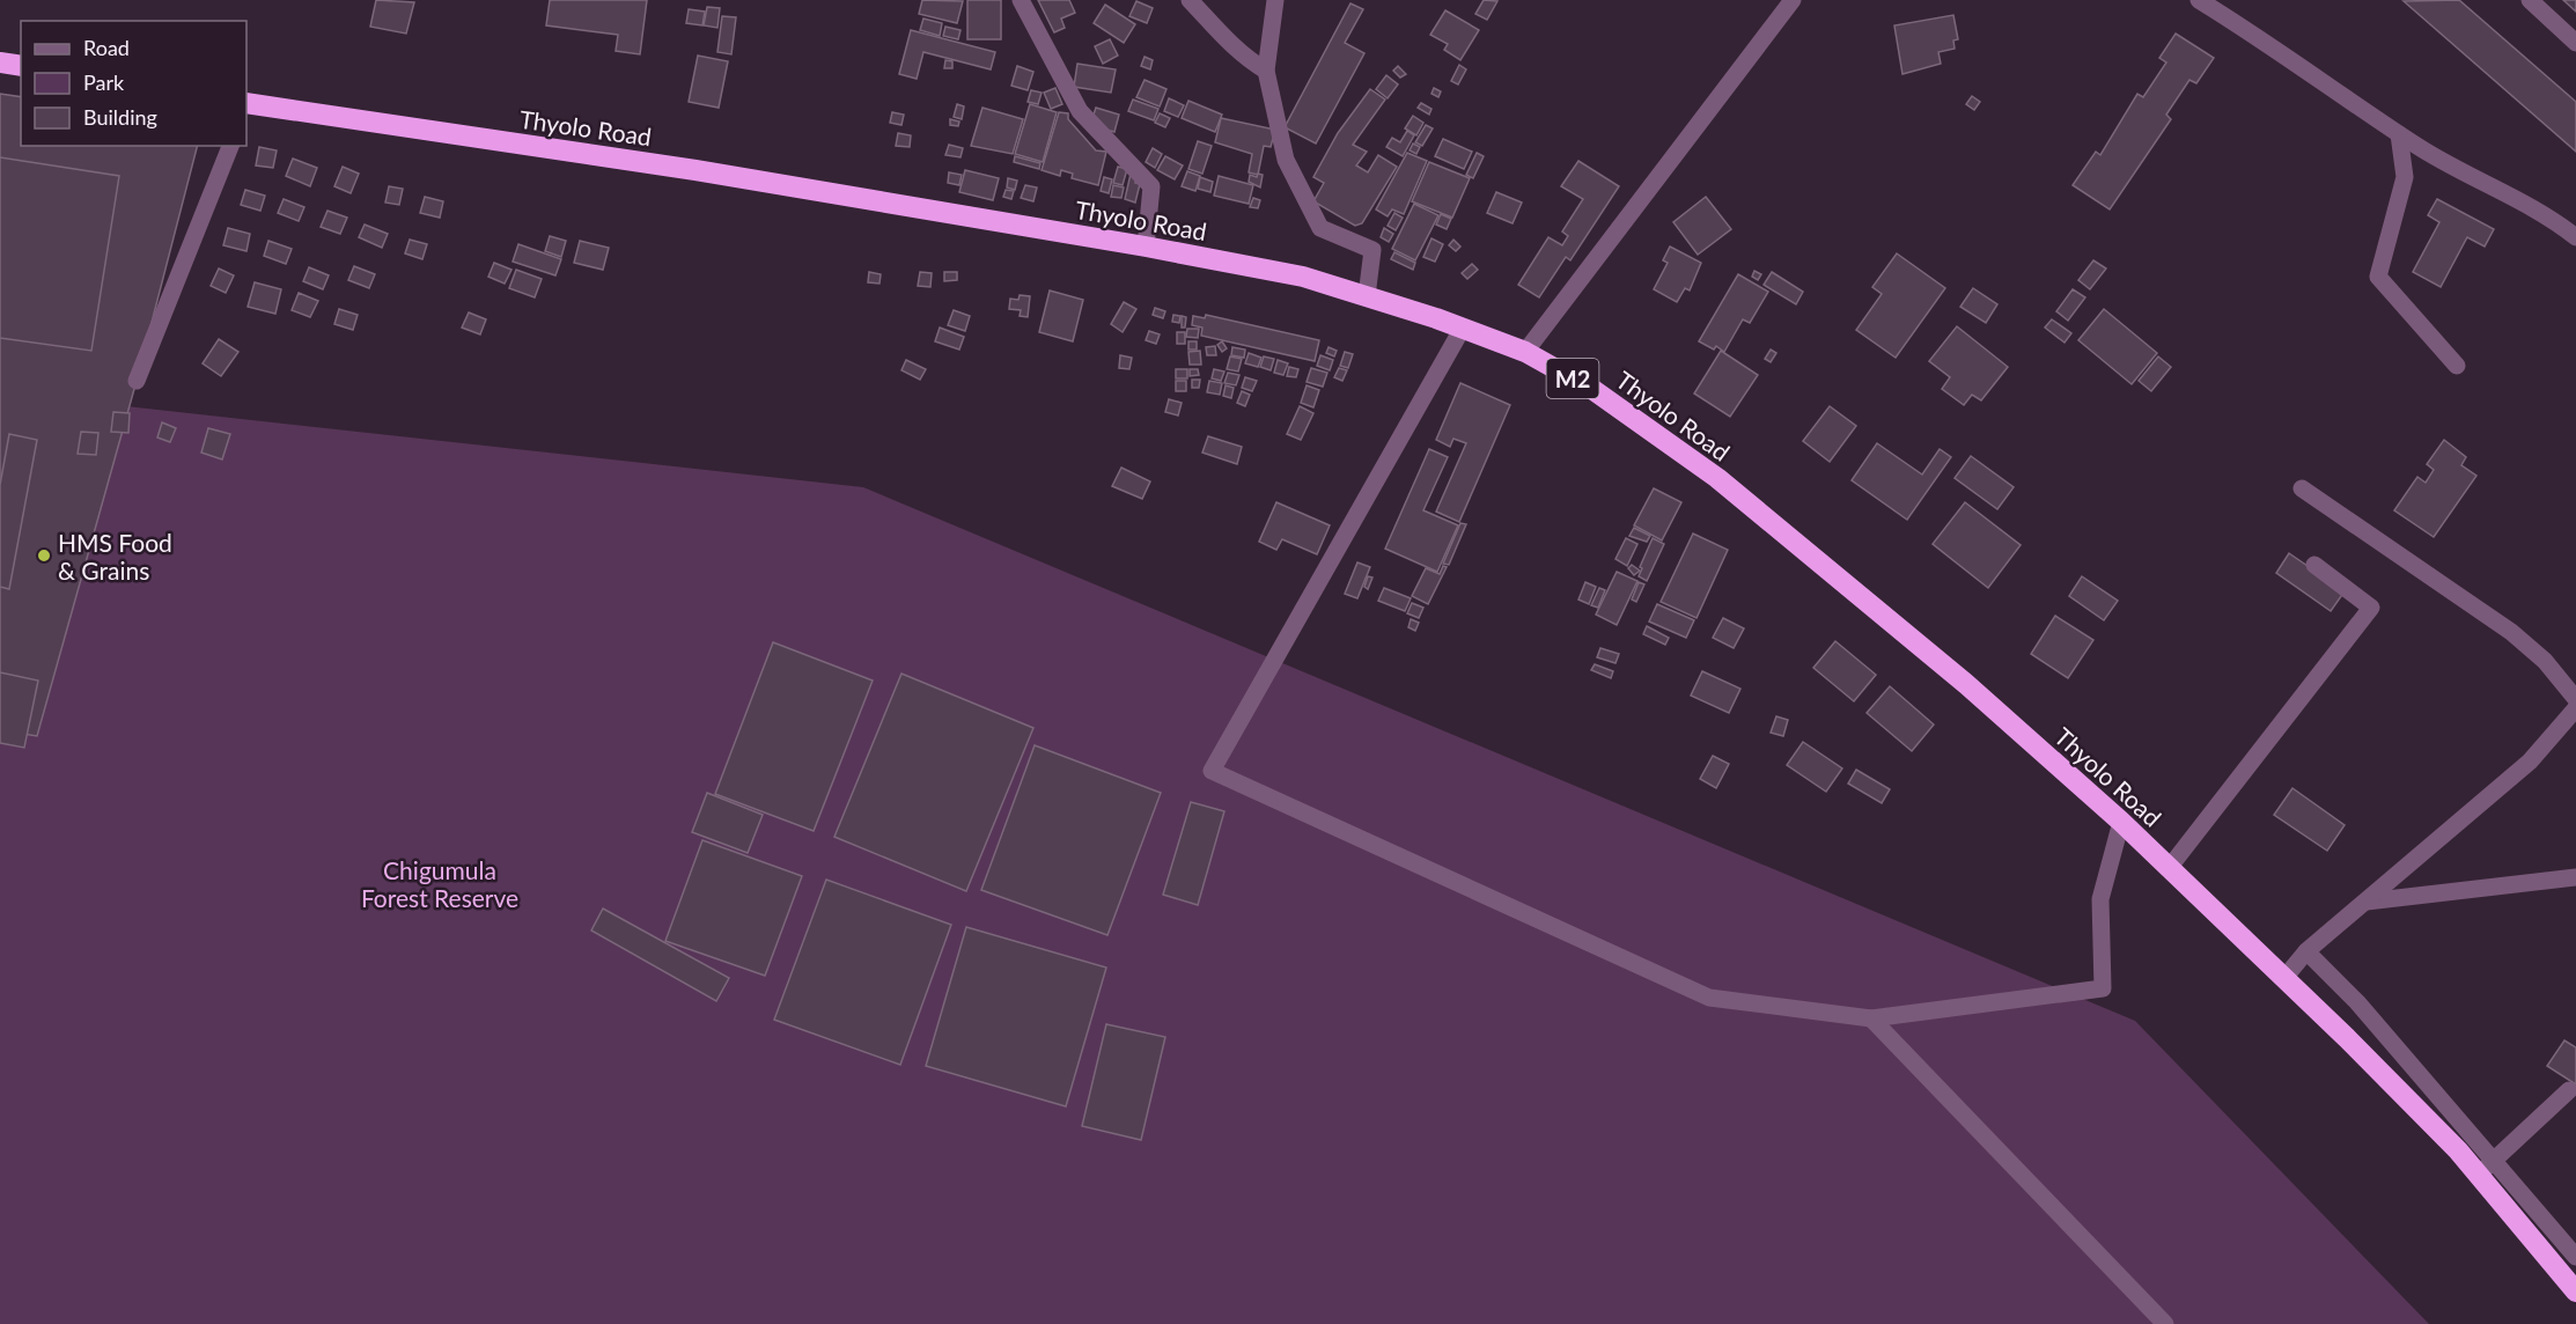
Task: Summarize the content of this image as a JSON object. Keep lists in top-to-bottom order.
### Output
{
  "streets": {
    "highway": ["Thyolo Road", "M2"]
  },
  "parks": ["Chigumula Forest Reserve"],
  "places": ["HMS Food & Grains"],
  "legend": ["Road", "Park", "Building"]
}
